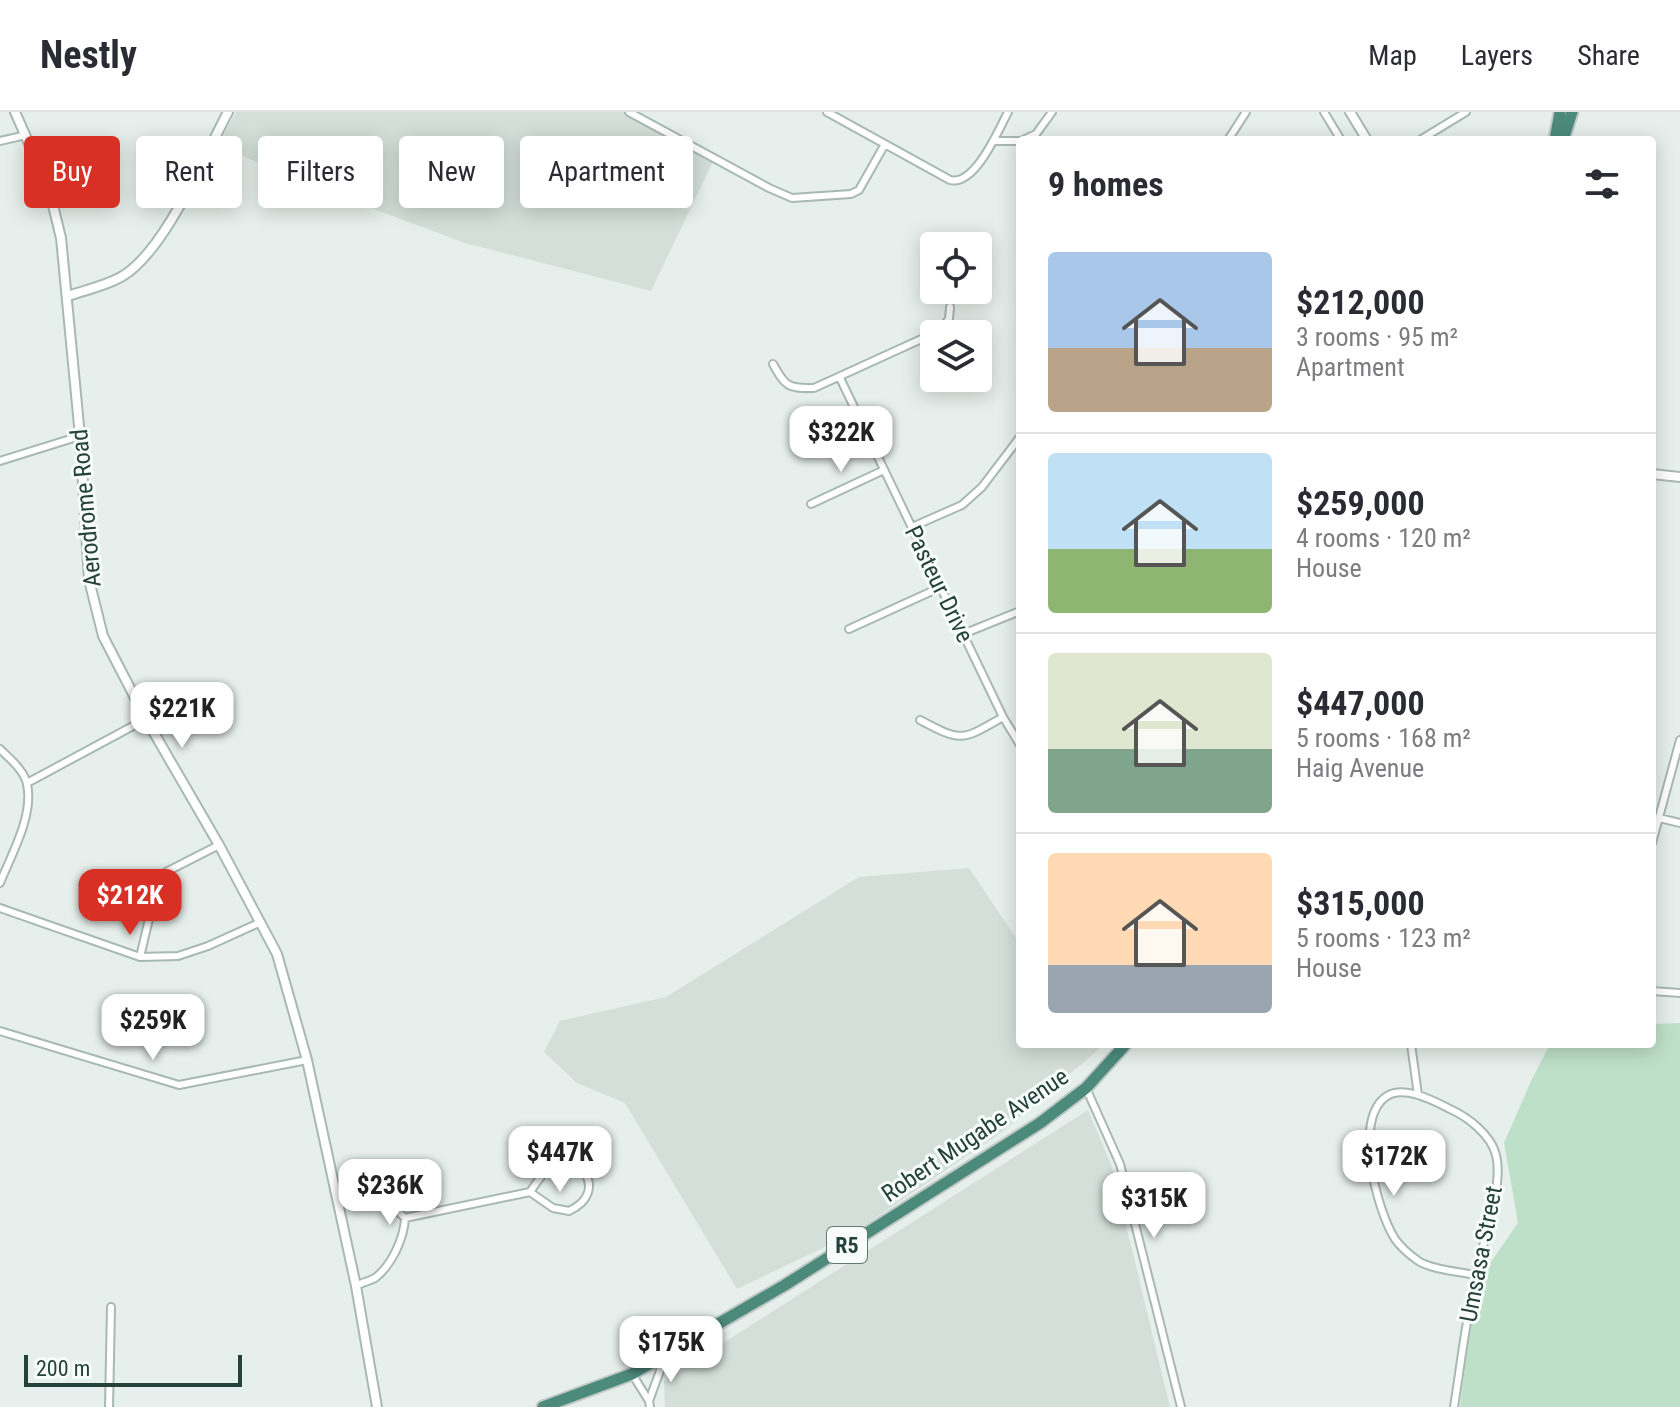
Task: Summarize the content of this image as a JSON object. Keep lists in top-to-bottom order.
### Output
{
  "streets": {
    "highway": ["Robert Mugabe Avenue", "R5"],
    "street": ["Aerodrome Road", "Pasteur Drive", "Umsasa Street"]
  },
  "scale_bar": "200 m",
  "page": {
    "header": "Nestly",
    "nav": ["Map", "Layers", "Share"],
    "chip": [
      "Buy",
      "Rent",
      "Filters",
      "New",
      "Apartment"
    ],
    "heading": "9 homes",
    "list": [
      {
        "name": "$212,000",
        "note": "3 rooms · 95 m² · Apartment"
      },
      {
        "name": "$259,000",
        "note": "4 rooms · 120 m² · House"
      },
      {
        "name": "$447,000",
        "note": "5 rooms · 168 m² · Haig Avenue"
      },
      {
        "name": "$315,000",
        "note": "5 rooms · 123 m² · House"
      }
    ],
    "price": [
      "$322K",
      "$221K",
      "$212K",
      "$259K",
      "$447K",
      "$172K",
      "$236K",
      "$315K",
      "$175K"
    ],
    "scale": "200 m"
  }
}
